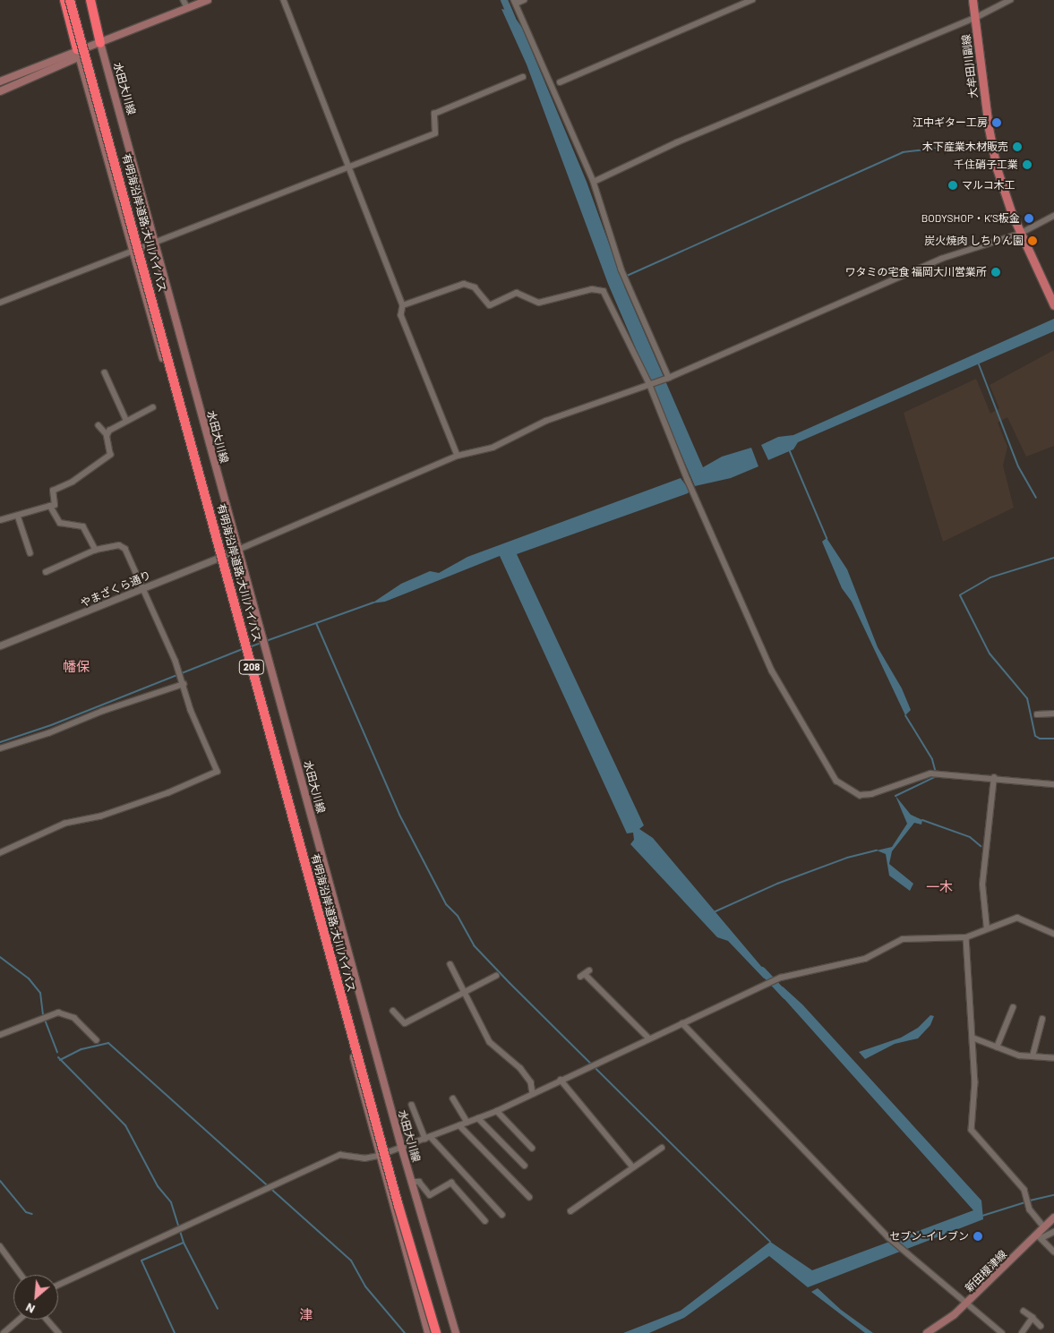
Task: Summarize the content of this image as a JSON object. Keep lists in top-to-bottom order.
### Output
{
  "streets": {
    "highway": ["有明海沿岸道路;大川バイパス", "208"],
    "main road": ["大牟田川副線", "水田大川線", "新田榎津線"],
    "street": ["やまざくら通り"]
  },
  "crossings": [
    ["水田大川線", "やまざくら通り"]
  ],
  "districts": ["幡保", "一木", "津"],
  "places": [
    "江中ギター工房",
    "木下産業木材販売",
    "千住硝子工業",
    "マルコ木工",
    "BODYSHOP・K’S板金",
    "炭火焼肉 しちりん園",
    "ワタミの宅食 福岡大川営業所",
    "セブン-イレブン"
  ],
  "north": "bottom left"
}
